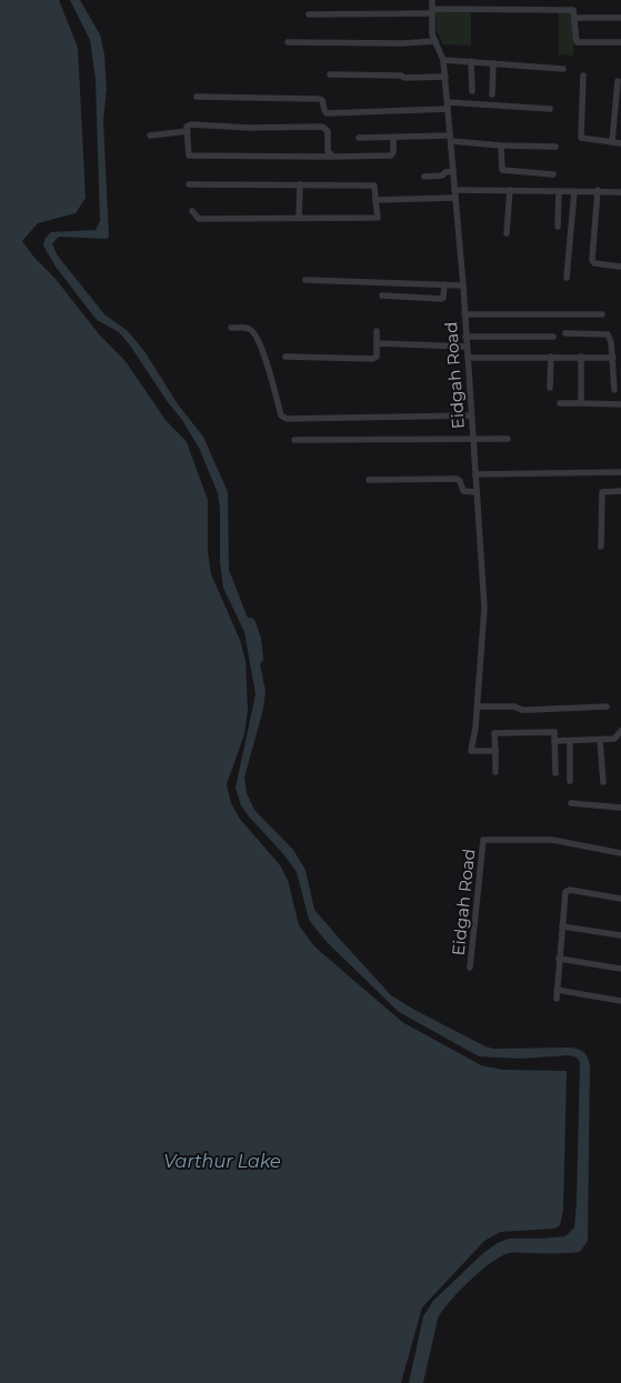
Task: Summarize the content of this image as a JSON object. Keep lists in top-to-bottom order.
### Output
{
  "streets": {
    "street": ["Eidgah Road"]
  },
  "water": ["Varthur Lake"]
}
